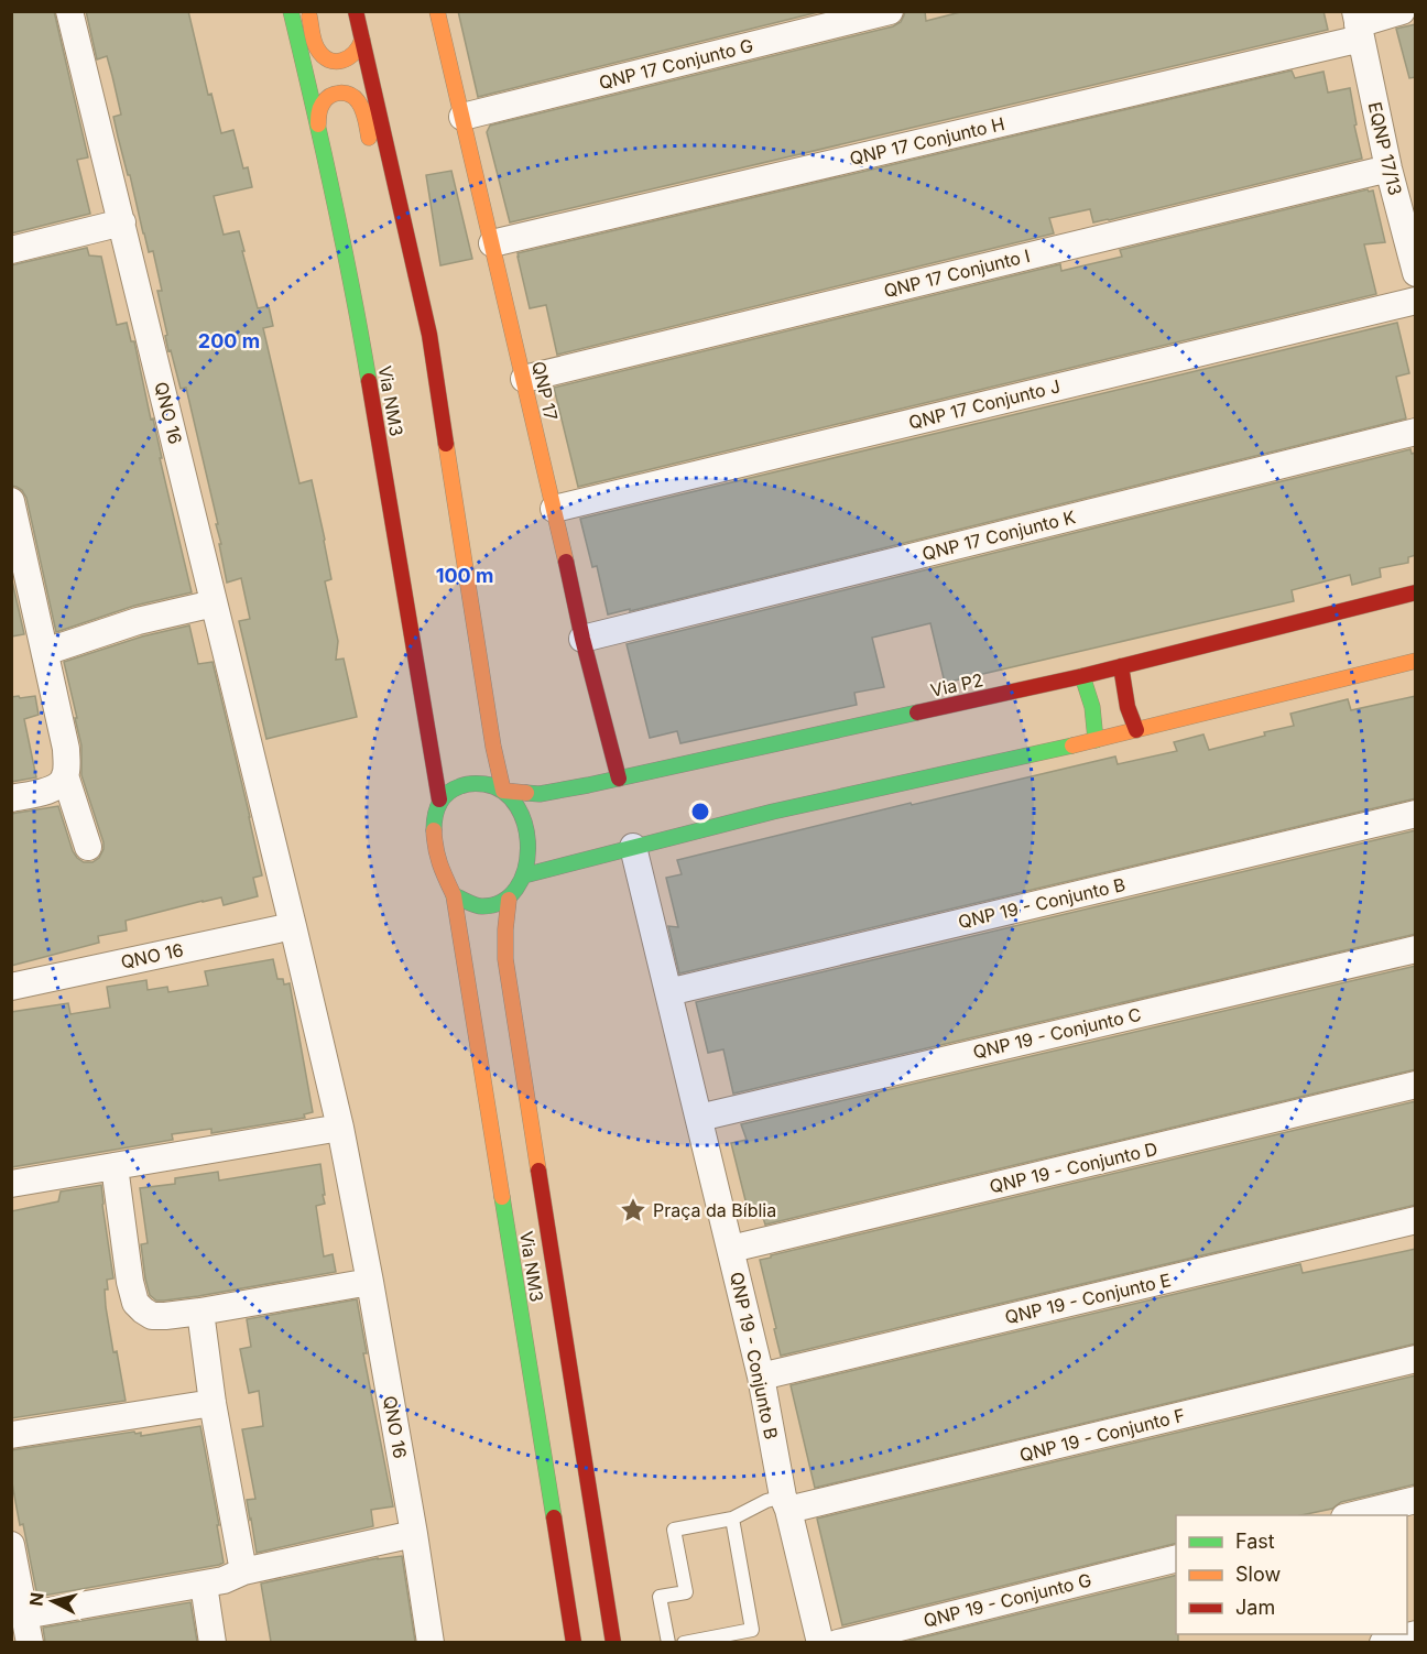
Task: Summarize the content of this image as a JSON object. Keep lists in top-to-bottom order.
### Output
{
  "streets": {
    "main road": ["QNP 17", "Via NM3", "Via P2"],
    "street": [
      "QNP 17 Conjunto G",
      "QNP 17 Conjunto H",
      "EQNP 17/13",
      "QNP 17 Conjunto I",
      "QNP 17 Conjunto J",
      "QNO 16",
      "QNP 17 Conjunto K",
      "QNP 19 - Conjunto B",
      "QNP 19 - Conjunto C",
      "QNP 19 - Conjunto D",
      "QNP 19 - Conjunto E",
      "QNP 19 - Conjunto F",
      "QNP 19 - Conjunto G"
    ]
  },
  "crossings": [
    ["QNP 17 Conjunto G", "QNP 17"],
    ["QNP 17 Conjunto H", "EQNP 17/13"],
    ["QNP 17 Conjunto H", "QNP 17"],
    ["EQNP 17/13", "QNP 17 Conjunto I"],
    ["QNP 17 Conjunto I", "QNP 17"],
    ["QNP 17", "QNP 17 Conjunto J"],
    ["QNP 17", "QNP 17 Conjunto K"],
    ["QNP 17", "Via P2"],
    ["Via NM3", "Via P2"],
    ["QNP 19 - Conjunto B", "QNP 19 - Conjunto C"],
    ["QNP 19 - Conjunto B", "QNP 19 - Conjunto D"],
    ["QNP 19 - Conjunto B", "QNP 19 - Conjunto E"],
    ["QNP 19 - Conjunto B", "QNP 19 - Conjunto F"]
  ],
  "places": {
    "place": ["Praça da Bíblia"]
  },
  "legend": ["Fast", "Slow", "Jam"],
  "north": "left",
  "rings": ["200 m", "100 m"]
}
